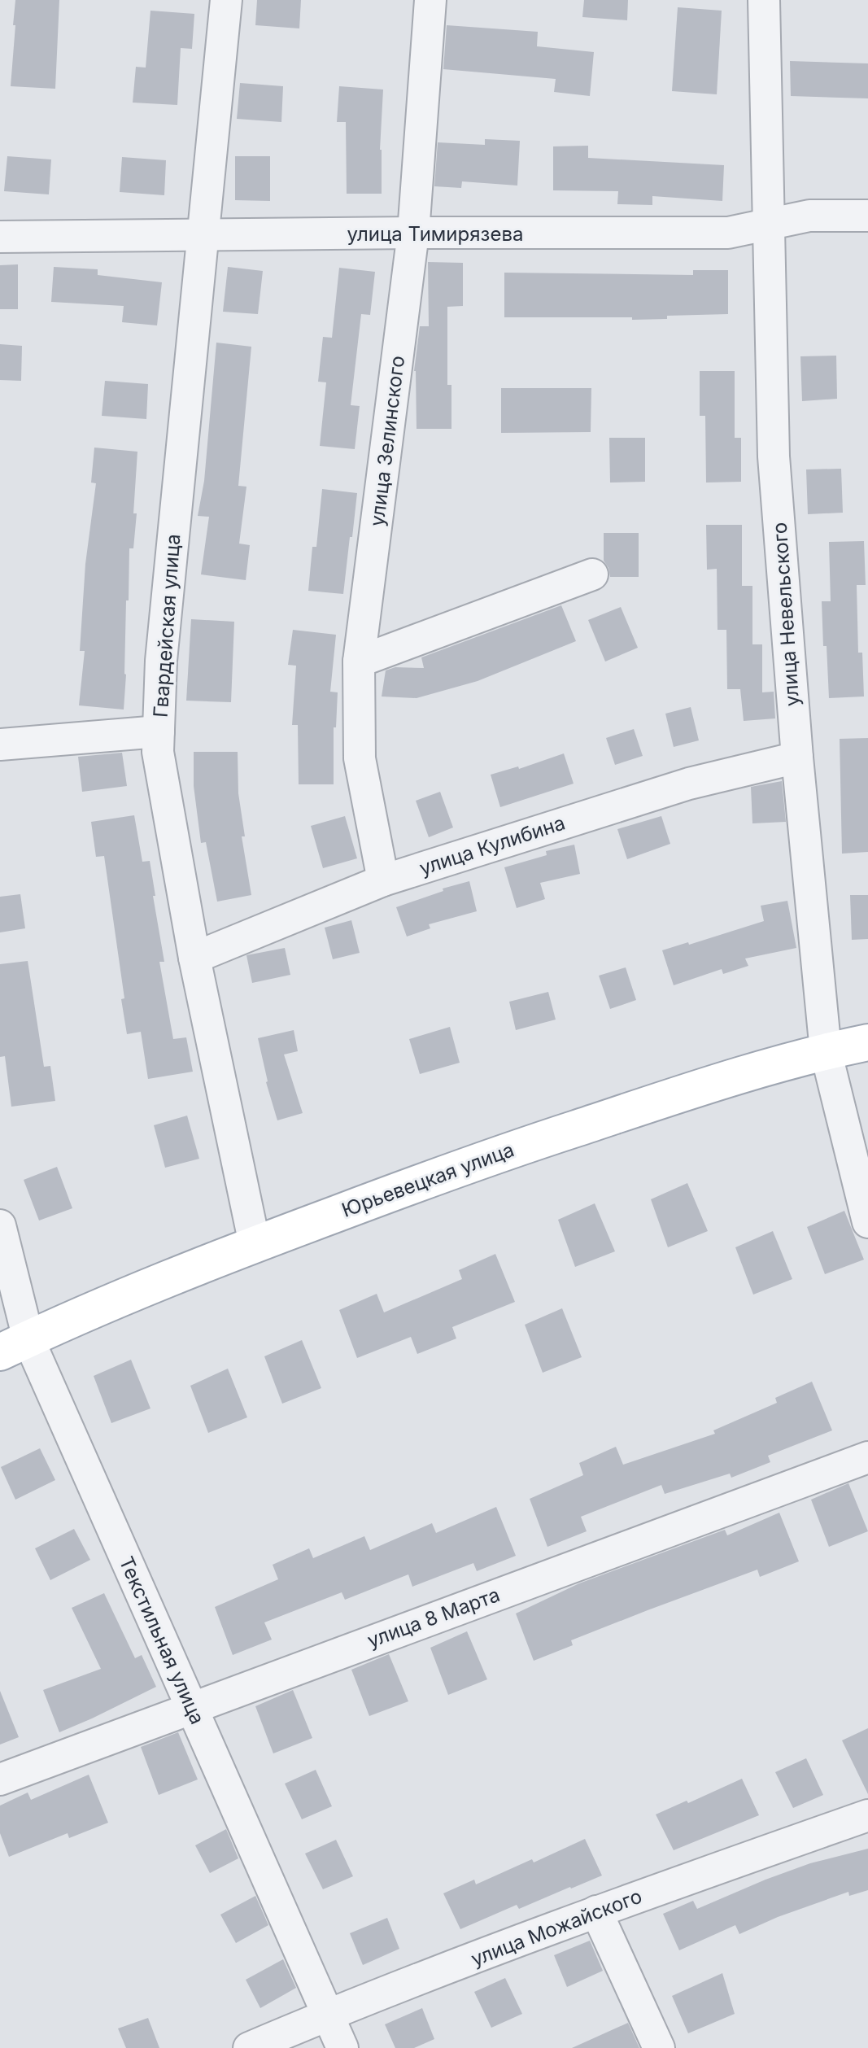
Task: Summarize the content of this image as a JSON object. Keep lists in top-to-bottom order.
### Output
{
  "streets": {
    "main road": ["Юрьевецкая улица"],
    "street": [
      "улица Тимирязева",
      "улица Зелинского",
      "улица Невельского",
      "Гвардейская улица",
      "улица Кулибина",
      "улица 8 Марта",
      "Текстильная улица",
      "улица Можайского"
    ]
  },
  "crossings": [
    ["улица Тимирязева", "улица Зелинского"],
    ["улица Тимирязева", "улица Невельского"],
    ["улица Тимирязева", "Гвардейская улица"],
    ["улица Зелинского", "улица Кулибина"],
    ["улица Невельского", "улица Кулибина"],
    ["улица Невельского", "Юрьевецкая улица"],
    ["Гвардейская улица", "улица Кулибина"],
    ["Гвардейская улица", "Юрьевецкая улица"],
    ["Юрьевецкая улица", "Текстильная улица"],
    ["улица 8 Марта", "Текстильная улица"],
    ["Текстильная улица", "улица Можайского"]
  ]
}
